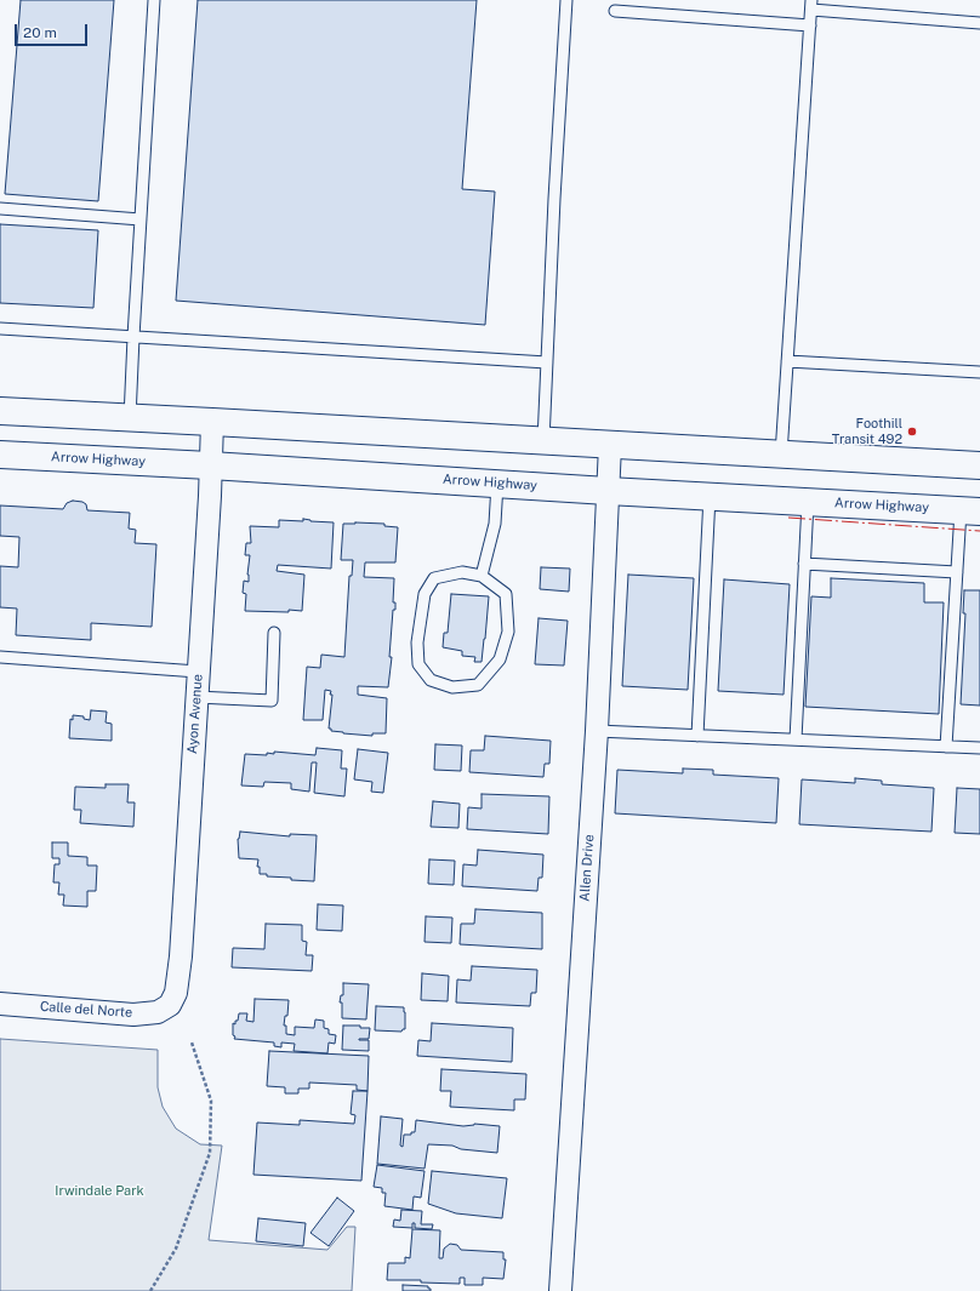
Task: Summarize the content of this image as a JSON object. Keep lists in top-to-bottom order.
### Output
{
  "streets": {
    "main road": ["Arrow Highway"],
    "street": ["Ayon Avenue", "Allen Drive", "Calle del Norte"]
  },
  "crossings": [
    ["Arrow Highway", "Ayon Avenue"],
    ["Arrow Highway", "Allen Drive"],
    ["Ayon Avenue", "Calle del Norte"]
  ],
  "parks": ["Irwindale Park"],
  "places": ["Foothill Transit 492"],
  "scale_bar": "20 m"
}
